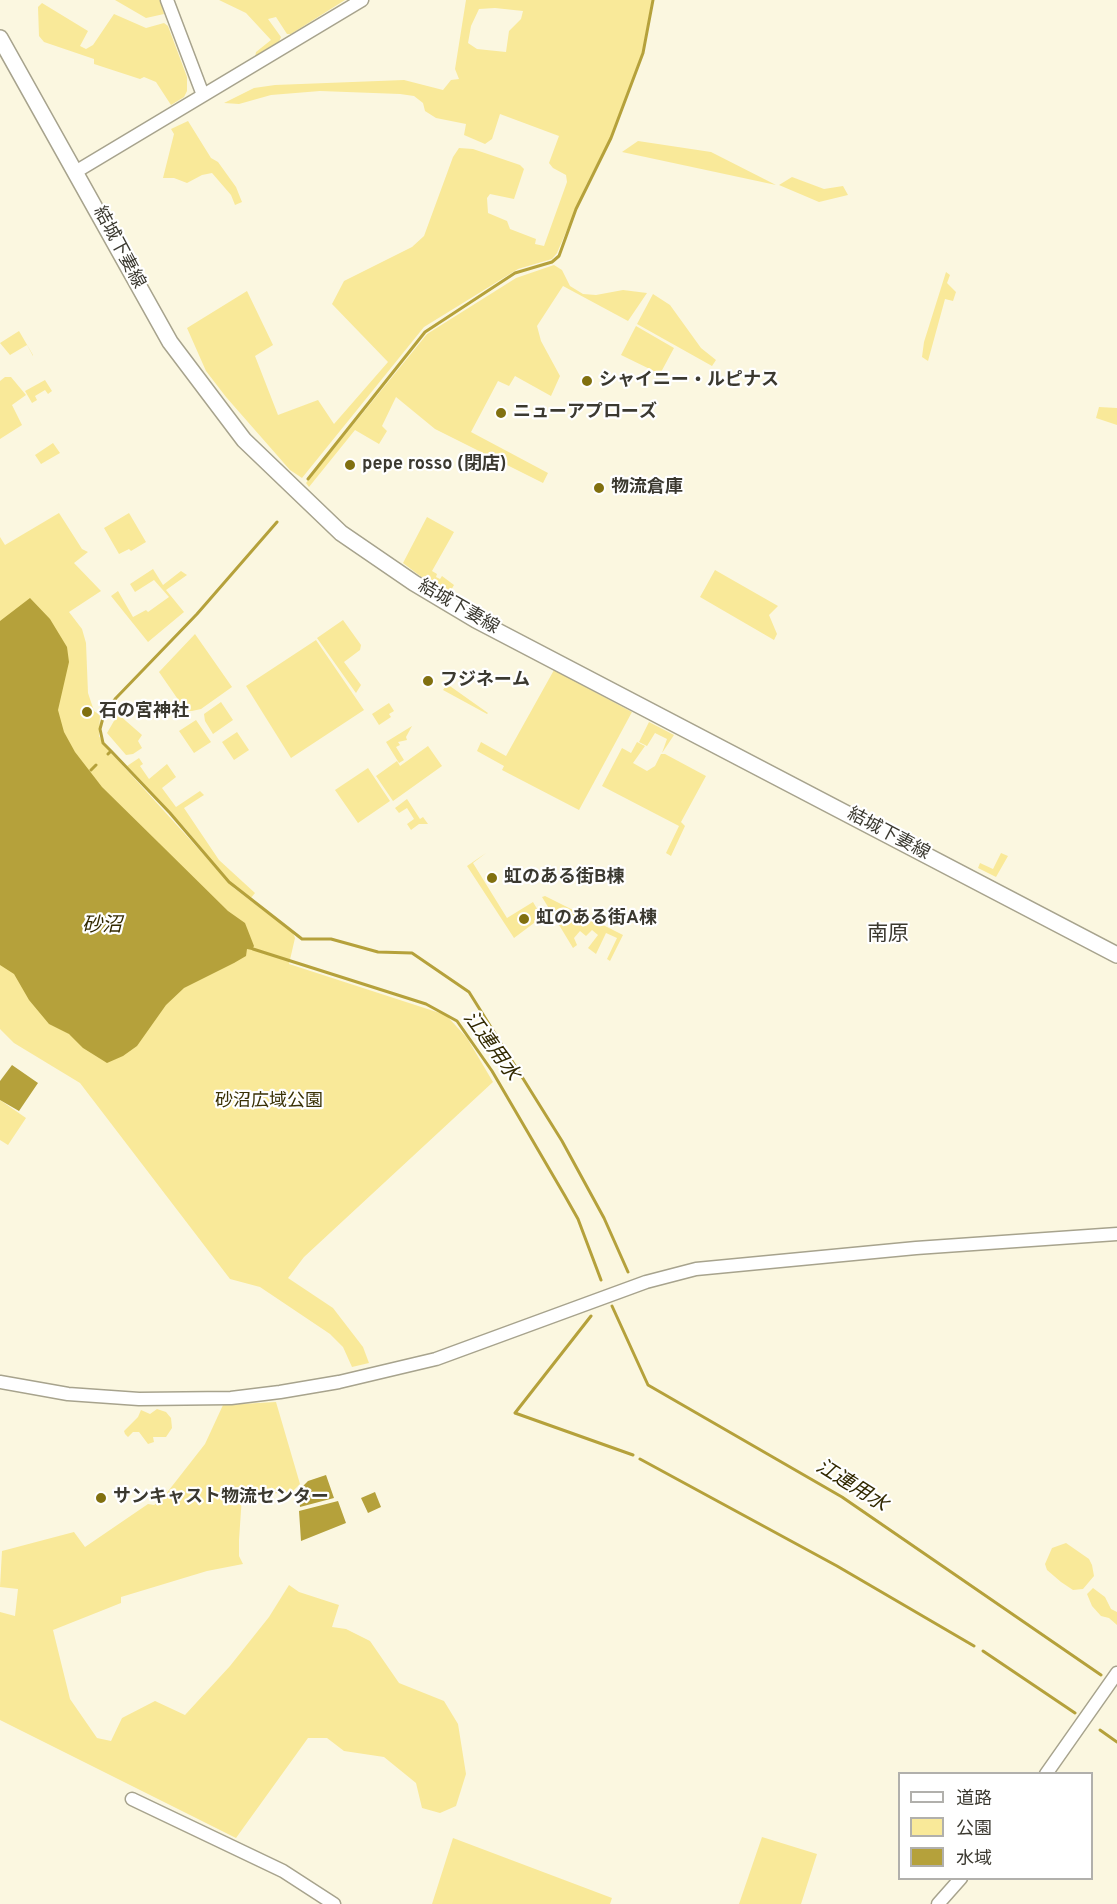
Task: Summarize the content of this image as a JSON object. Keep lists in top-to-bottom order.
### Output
{
  "streets": {
    "main road": ["結城下妻線"]
  },
  "districts": ["南原"],
  "water": ["砂沼", "江連用水"],
  "parks": ["砂沼広域公園"],
  "places": [
    "シャイニー・ルピナス",
    "ニューアプローズ",
    "pepe rosso (閉店)",
    "物流倉庫",
    "フジネーム",
    "石の宮神社",
    "虹のある街B棟",
    "虹のある街A棟",
    "サンキャスト物流センター"
  ],
  "legend": ["道路", "公園", "水域"]
}
